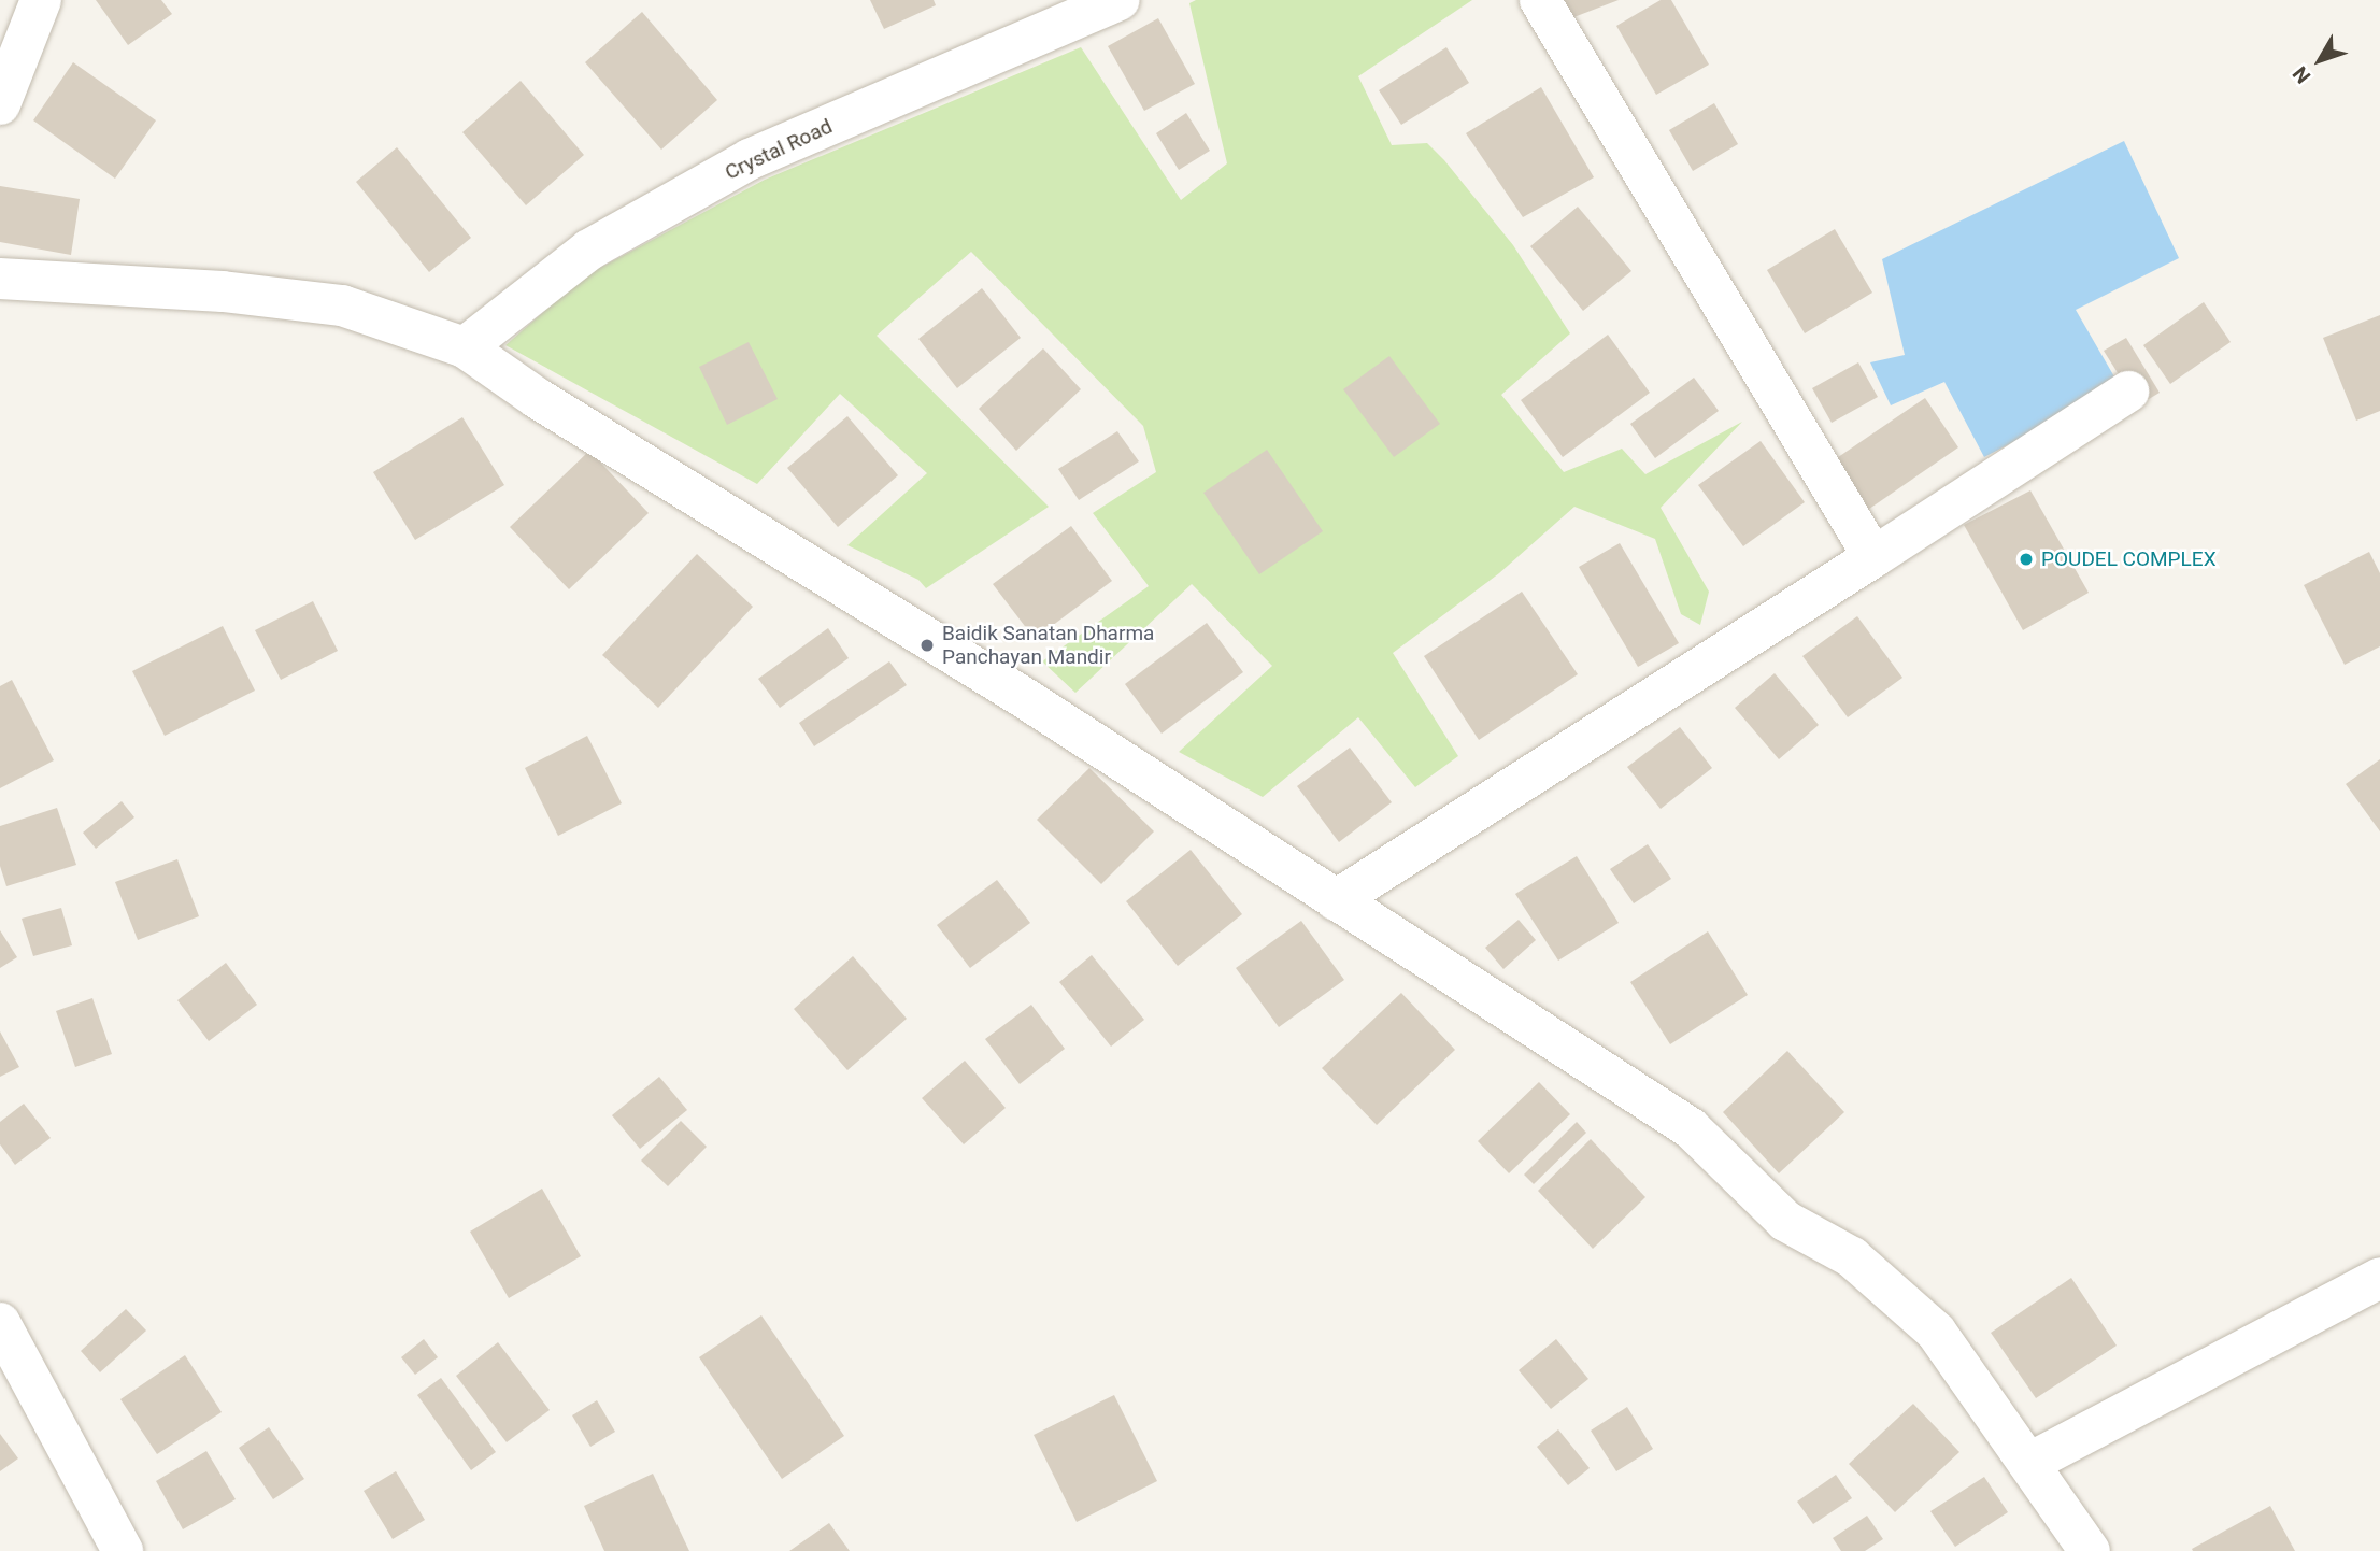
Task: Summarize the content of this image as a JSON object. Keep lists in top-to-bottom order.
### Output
{
  "streets": {
    "street": ["Crystal Road"]
  },
  "places": ["POUDEL COMPLEX", "Baidik Sanatan Dharma Panchayan Mandir"],
  "north": "bottom left"
}
